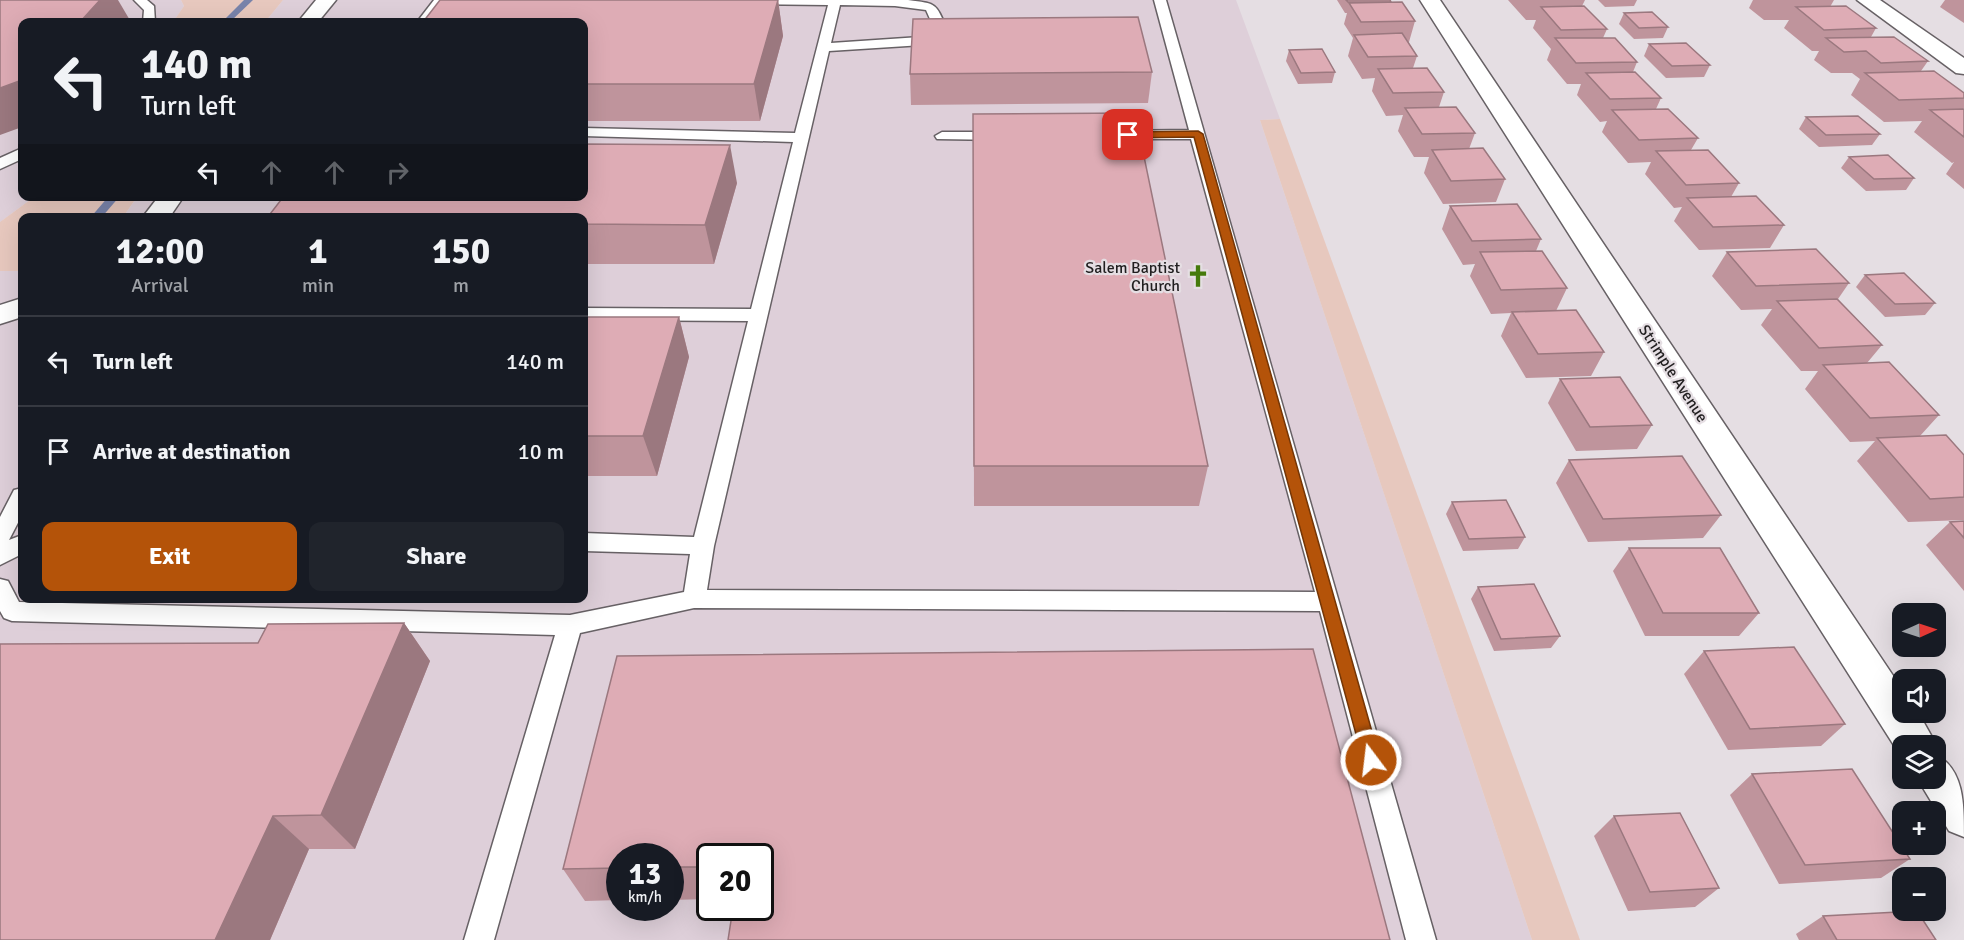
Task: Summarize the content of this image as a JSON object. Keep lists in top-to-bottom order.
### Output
{
  "streets": {
    "street": ["Strimple Avenue"]
  },
  "places": {
    "church": ["Salem Baptist Church"]
  },
  "north": "right",
  "page": {
    "turn": ["140 m", "Turn left"],
    "eta": [
      "12:00",
      "Arrival",
      "1",
      "min",
      "150",
      "m"
    ],
    "list": [
      {
        "name": "Turn left",
        "value": "140 m"
      },
      {
        "name": "Arrive at destination",
        "value": "10 m"
      }
    ],
    "buttons": ["Exit", "Share"],
    "map_buttons": ["+", "−"],
    "speed": "13 km/h",
    "limit": "20"
  }
}
